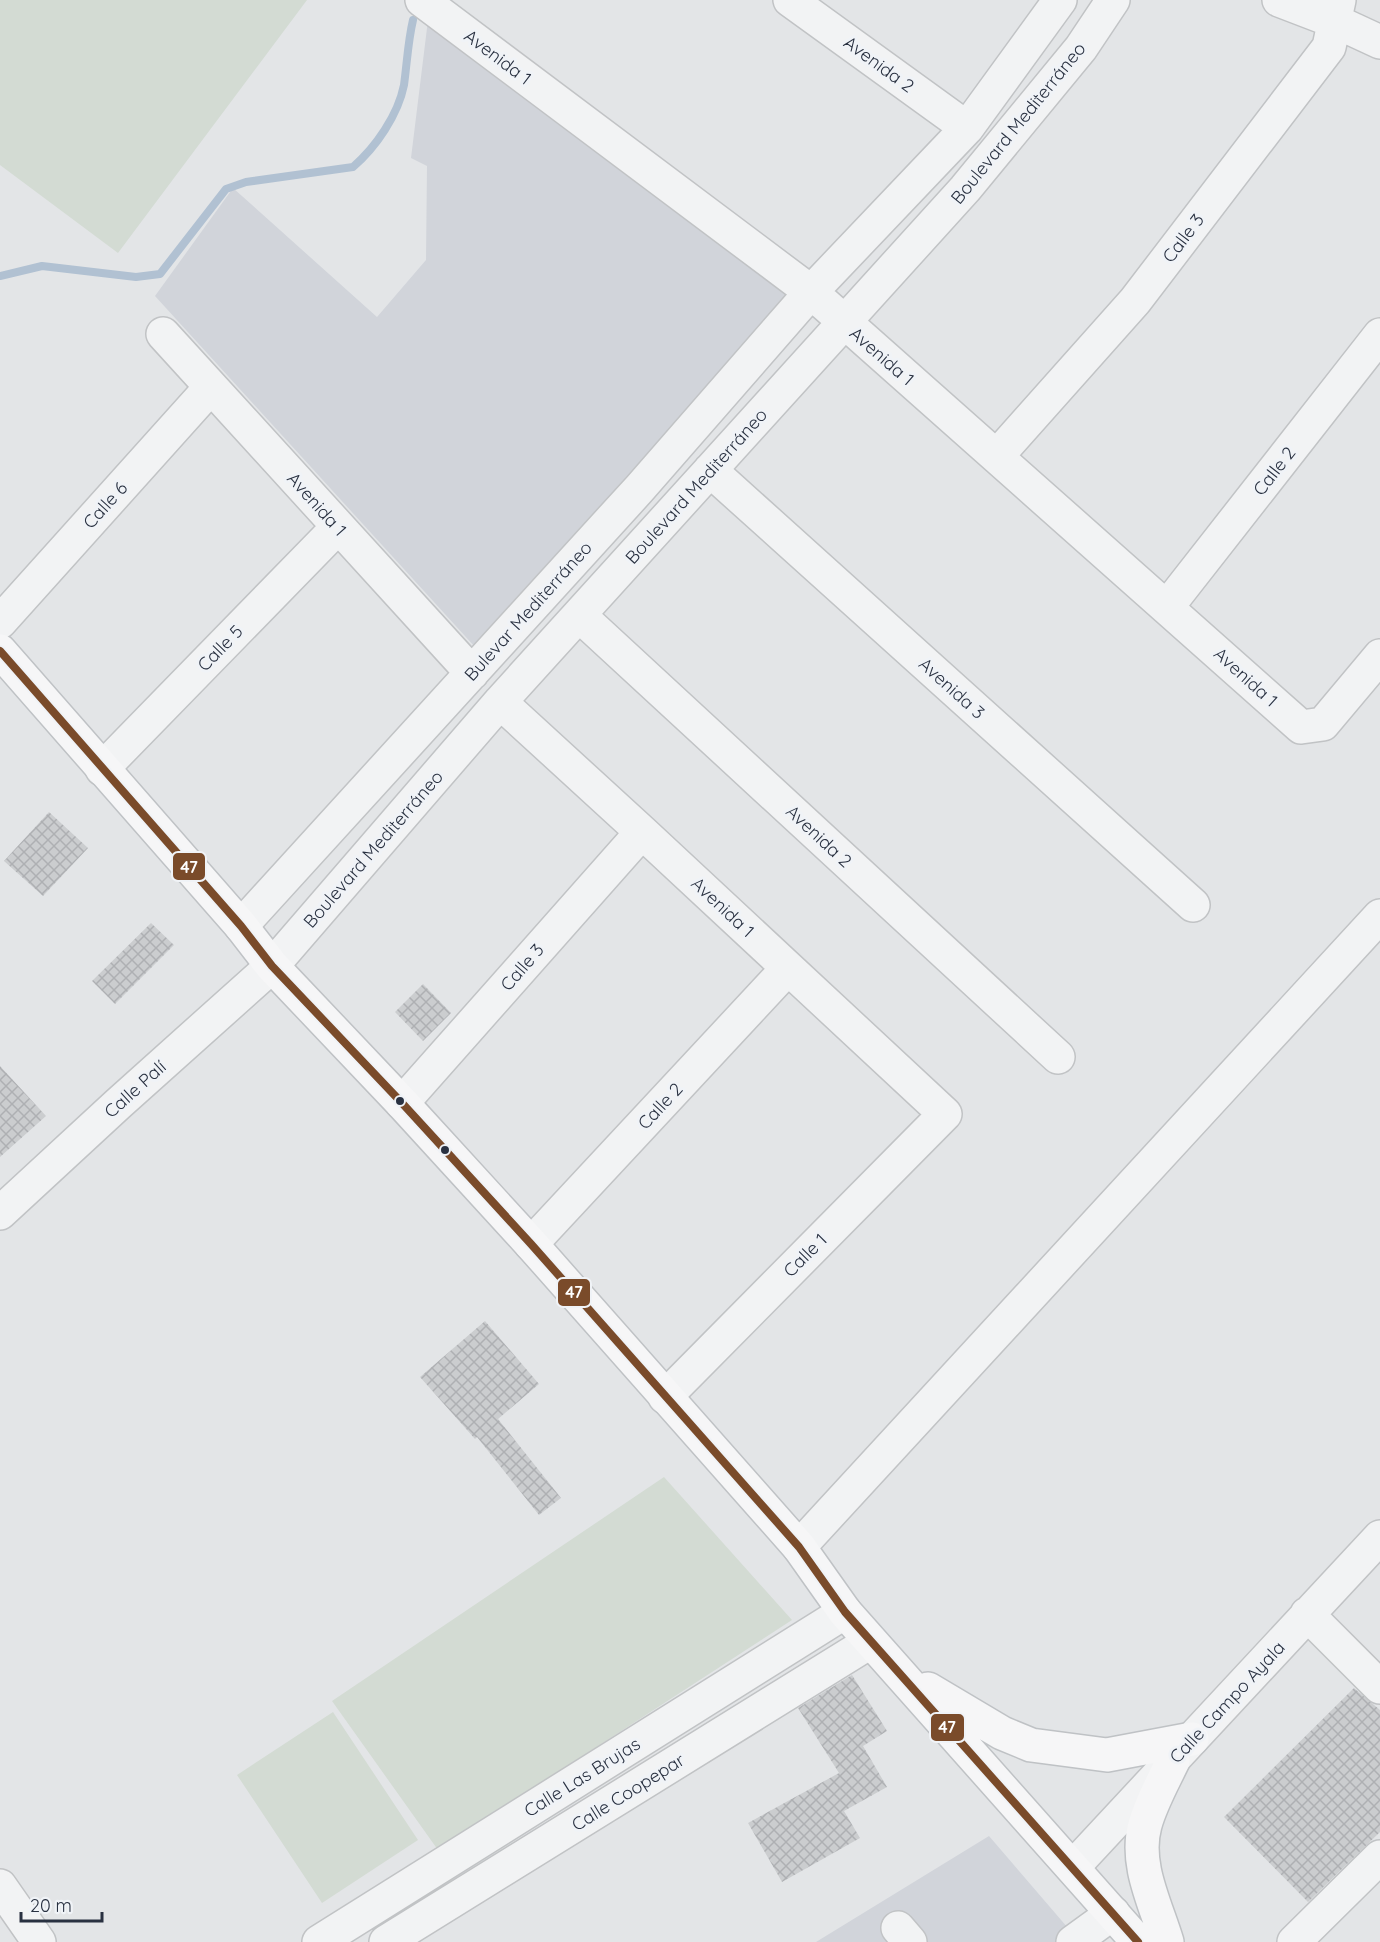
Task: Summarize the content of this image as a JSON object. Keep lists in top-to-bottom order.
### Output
{
  "streets": {
    "street": [
      "Avenida 1",
      "Avenida 2",
      "Boulevard Mediterráneo",
      "Calle 3",
      "Calle 2",
      "Calle 6",
      "Bulevar Mediterráneo",
      "Calle 5",
      "Avenida 3",
      "Calle Palí",
      "Calle 1",
      "Calle Campo Ayala",
      "Calle Las Brujas",
      "Calle Coopepar"
    ]
  },
  "crossings": [
    ["Avenida 1", "Boulevard Mediterráneo"],
    ["Avenida 1", "Calle 3"],
    ["Avenida 1", "Calle 2"],
    ["Avenida 1", "Calle 6"],
    ["Avenida 1", "Bulevar Mediterráneo"],
    ["Avenida 1", "Calle 5"],
    ["Avenida 1", "Calle 1"],
    ["Avenida 2", "Boulevard Mediterráneo"],
    ["Boulevard Mediterráneo", "Bulevar Mediterráneo"],
    ["Boulevard Mediterráneo", "Avenida 3"],
    ["Boulevard Mediterráneo", "Calle Palí"]
  ],
  "lines": ["transit line 47"],
  "scale_bar": "20 m"
}
